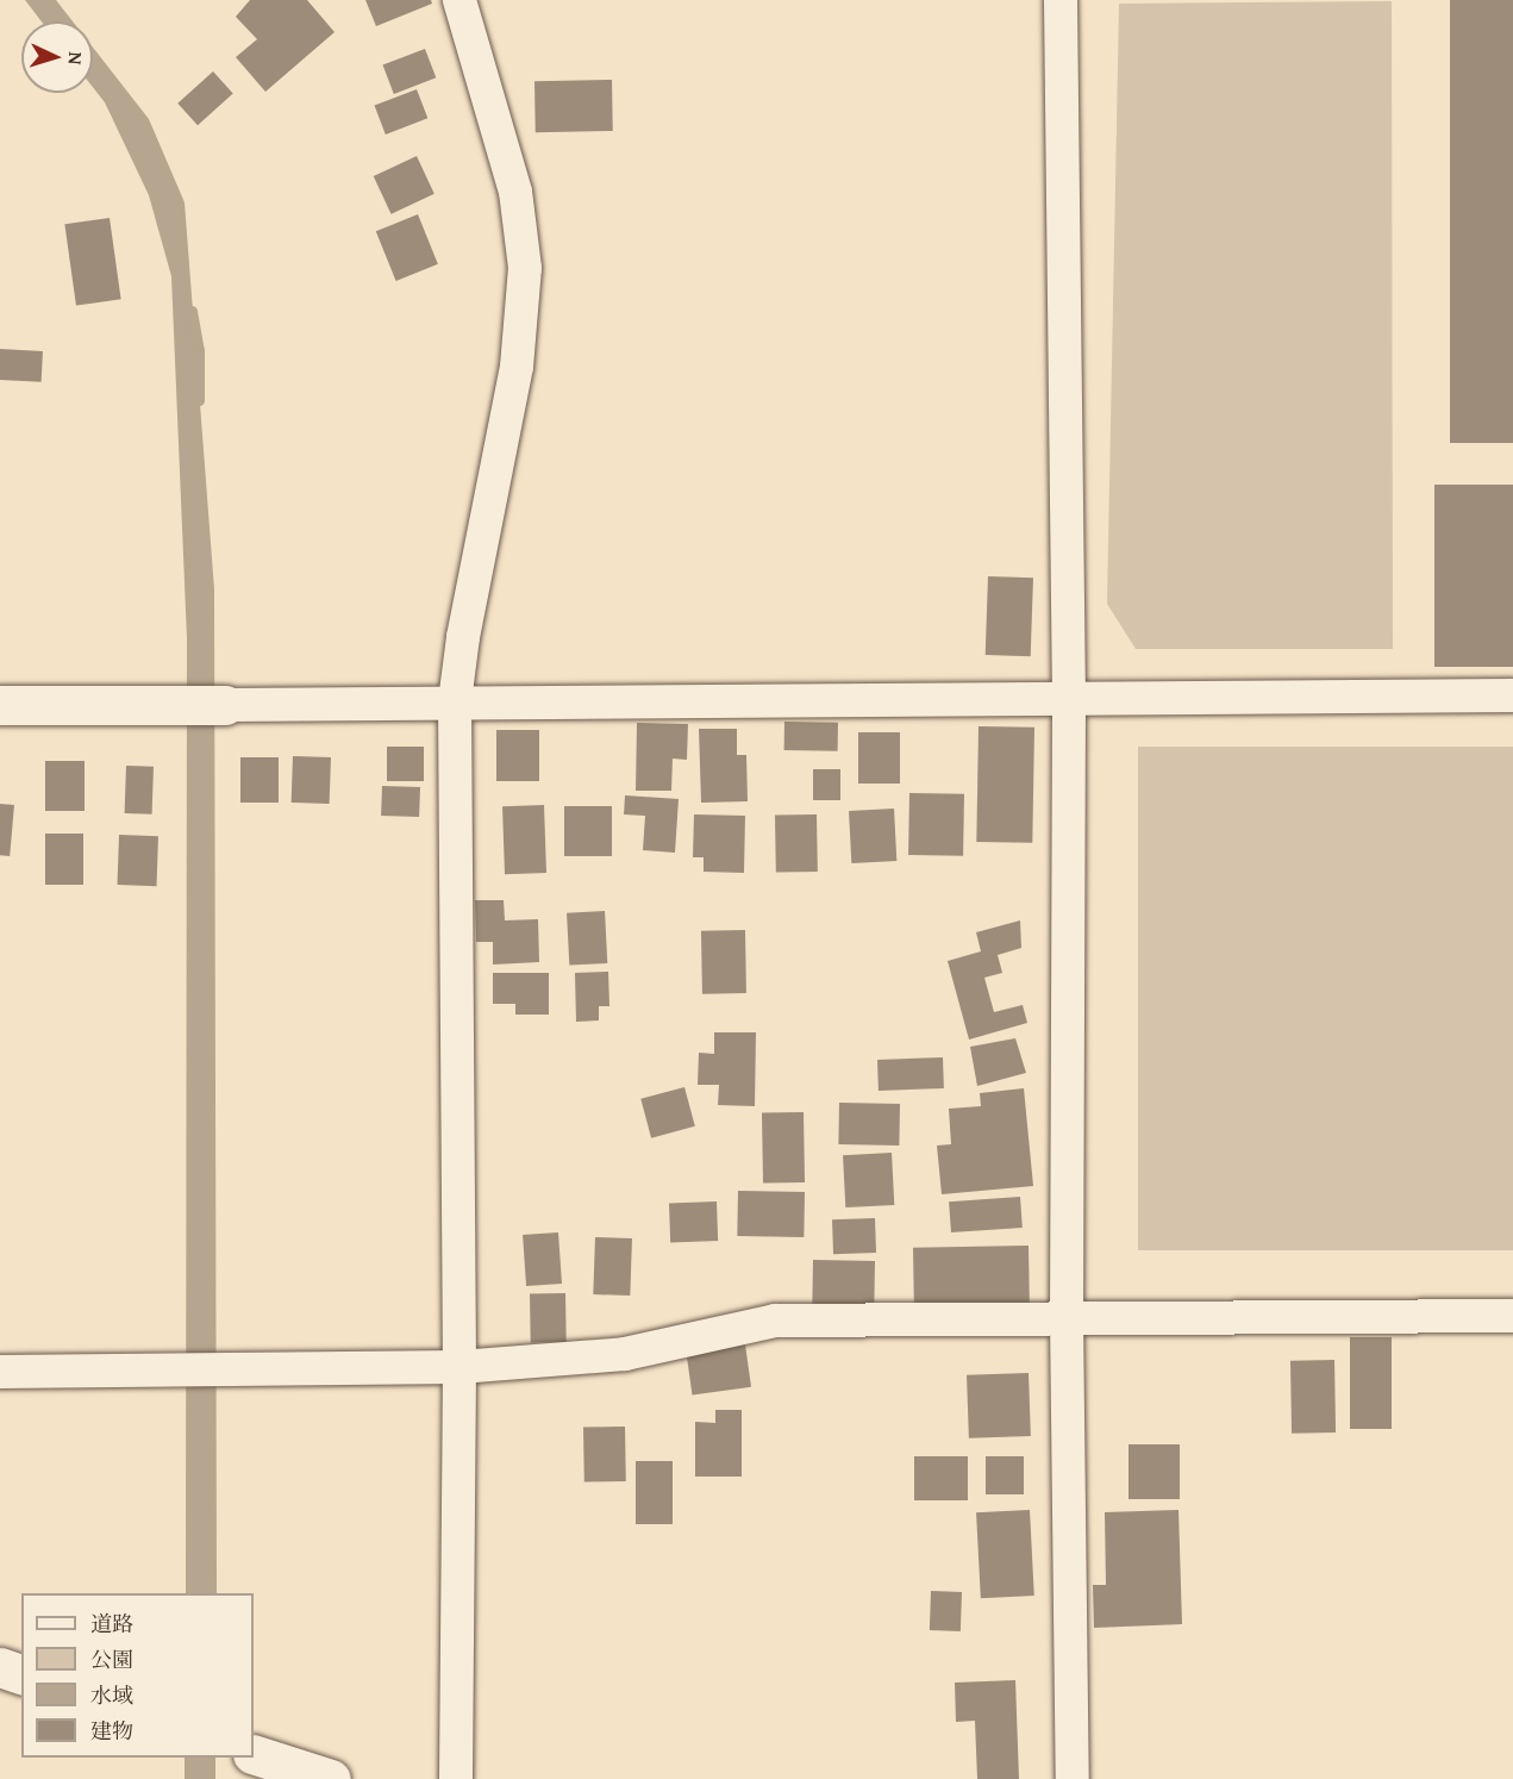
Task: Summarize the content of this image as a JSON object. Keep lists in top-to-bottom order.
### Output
{
  "legend": [
    "道路",
    "公園",
    "水域",
    "建物"
  ],
  "north": "right"
}
